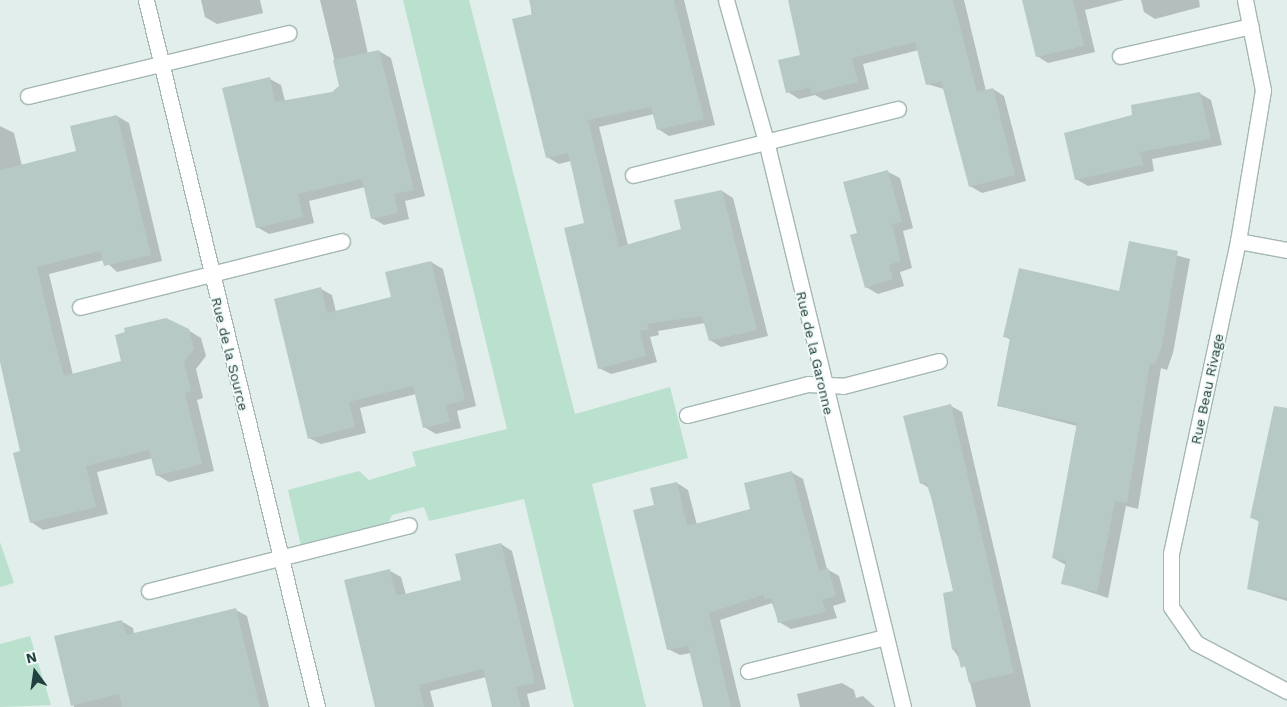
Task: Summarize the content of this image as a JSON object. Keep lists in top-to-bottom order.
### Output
{
  "streets": {
    "street": ["Rue de la Garonne", "Rue de la Source", "Rue Beau Rivage"]
  },
  "north": "top"
}
